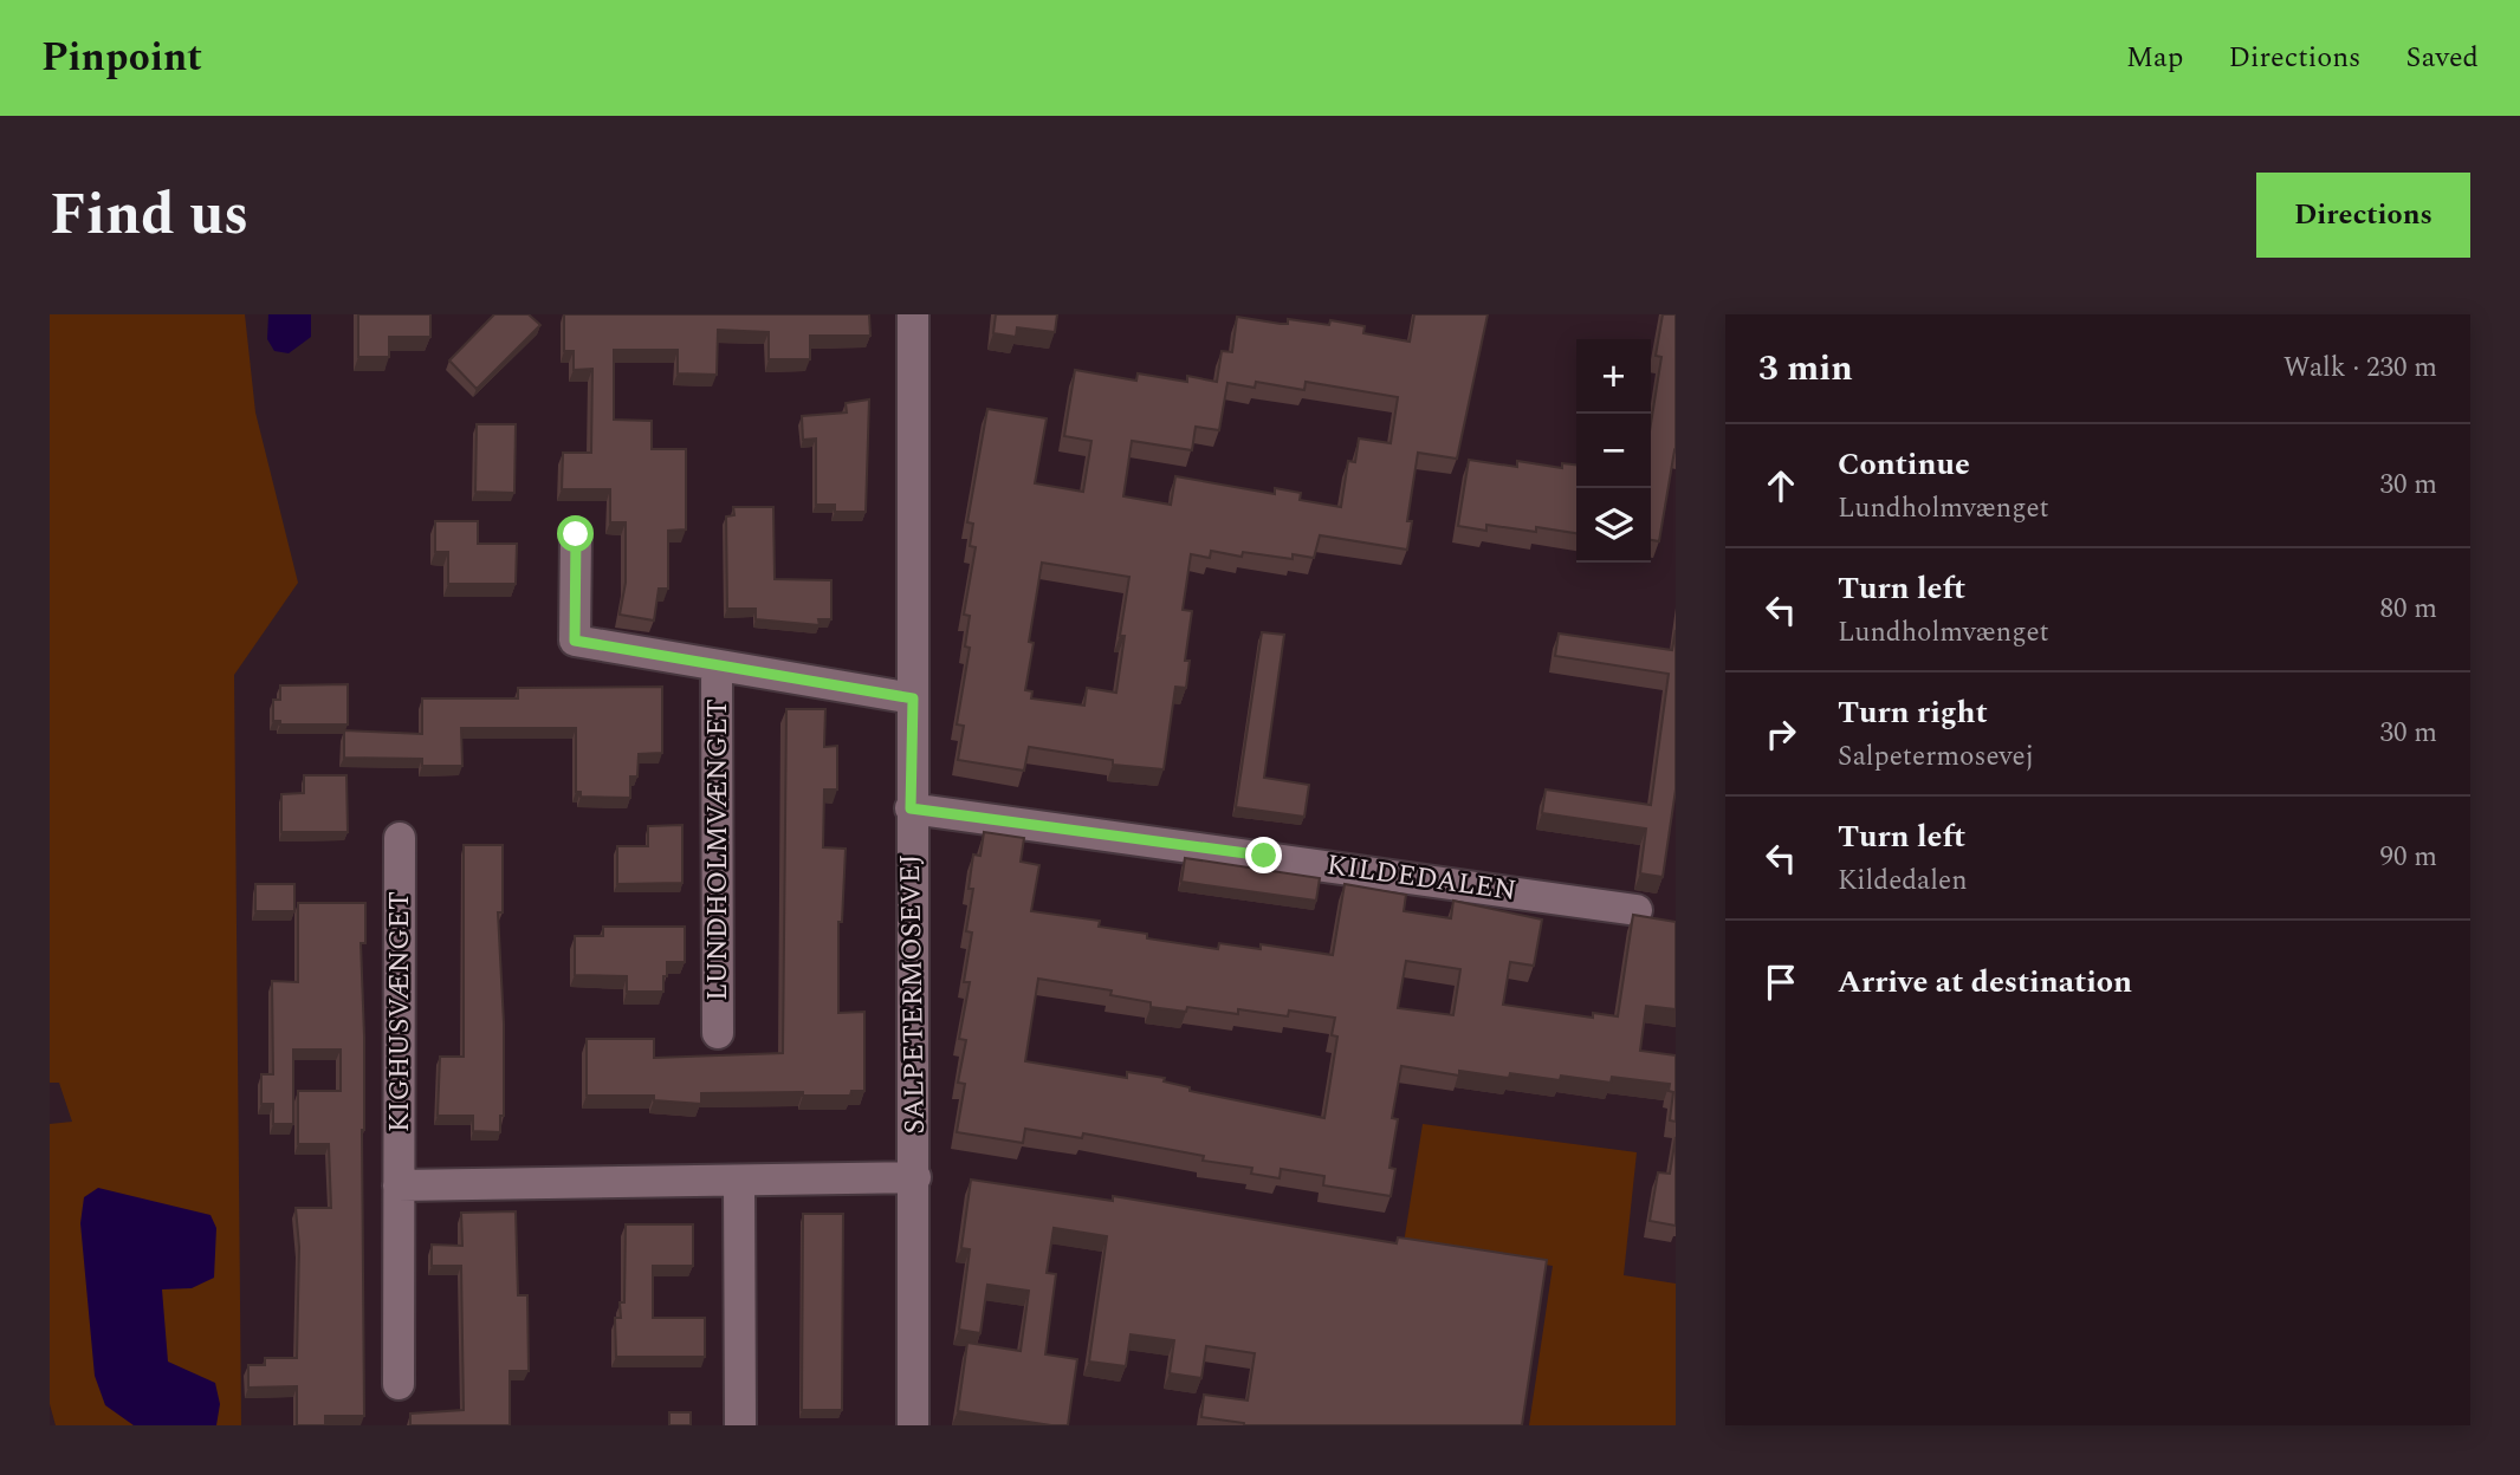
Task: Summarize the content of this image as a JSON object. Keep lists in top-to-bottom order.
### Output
{
  "streets": {
    "street": [
      "LUNDHOLMVÆNGET",
      "KILDEDALEN",
      "SALPETERMOSEVEJ",
      "KIGHUSVÆNGET"
    ]
  },
  "crossings": [
    ["LUNDHOLMVÆNGET", "SALPETERMOSEVEJ"],
    ["KILDEDALEN", "SALPETERMOSEVEJ"]
  ],
  "page": {
    "header": "Pinpoint",
    "nav": ["Map", "Directions", "Saved"],
    "title": "Find us",
    "buttons": "Directions",
    "heading": ["3 min", "Walk · 230 m"],
    "map_buttons": ["+", "−"],
    "list": [
      ["Continue", "Lundholmvænget", "30 m"],
      ["Turn left", "Lundholmvænget", "80 m"],
      ["Turn right", "Salpetermosevej", "30 m"],
      ["Turn left", "Kildedalen", "90 m"],
      "Arrive at destination"
    ]
  }
}
